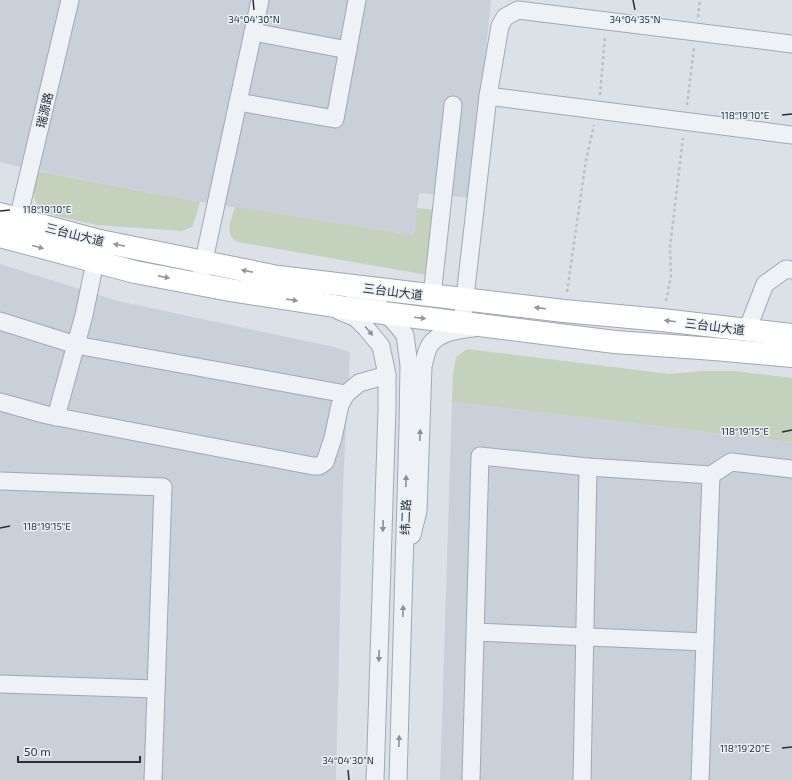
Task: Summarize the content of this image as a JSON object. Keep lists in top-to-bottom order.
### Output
{
  "streets": {
    "main road": ["三台山大道"],
    "street": ["瑞源路", "纬二路"]
  },
  "crossings": [
    ["瑞源路", "三台山大道"],
    ["三台山大道", "纬二路"]
  ],
  "scale_bar": "50 m",
  "coordinates": [
    "34°04'30\"N",
    "34°04'35\"N",
    "118°19'10\"E",
    "118°19'15\"E",
    "118°19'20\"E"
  ]
}
